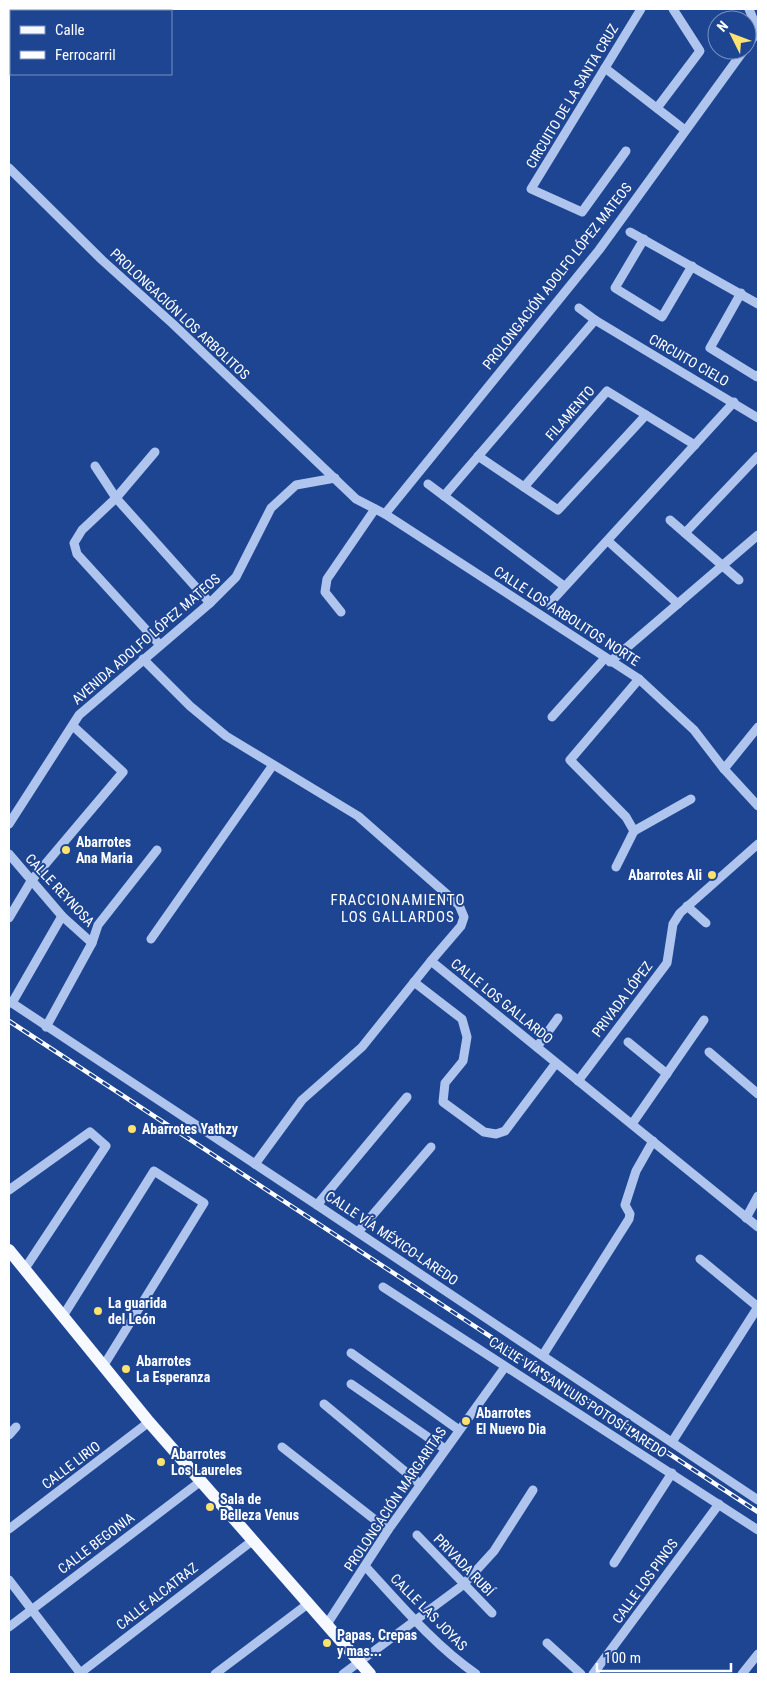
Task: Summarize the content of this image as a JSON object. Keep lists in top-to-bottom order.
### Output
{
  "streets": {
    "street": [
      "CIRCUITO DE LA SANTA CRUZ",
      "PROLONGACIÓN ADOLFO LÓPEZ MATEOS",
      "PROLONGACIÓN LOS ARBOLITOS",
      "CIRCUITO CIELO",
      "FILAMENTO",
      "CALLE LOS ARBOLITOS NORTE",
      "AVENIDA ADOLFO LÓPEZ MATEOS",
      "CALLE REYNOSA",
      "PRIVADA LÓPEZ",
      "CALLE LOS GALLARDO",
      "CALLE VÍA MÉXICO-LAREDO",
      "CALLE VÍA SAN LUIS POTOSÍ-LAREDO",
      "CALLE LIRIO",
      "PROLONGACIÓN MARGARITAS",
      "CALLE BEGONIA",
      "PRIVADA RUBÍ",
      "CALLE LOS PINOS",
      "CALLE ALCATRAZ",
      "CALLE LAS JOYAS"
    ]
  },
  "crossings": [
    ["PROLONGACIÓN ADOLFO LÓPEZ MATEOS", "CALLE LOS ARBOLITOS NORTE"],
    ["PROLONGACIÓN LOS ARBOLITOS", "CALLE LOS ARBOLITOS NORTE"],
    ["PROLONGACIÓN LOS ARBOLITOS", "AVENIDA ADOLFO LÓPEZ MATEOS"],
    ["CALLE LOS ARBOLITOS NORTE", "AVENIDA ADOLFO LÓPEZ MATEOS"],
    ["AVENIDA ADOLFO LÓPEZ MATEOS", "CALLE LOS GALLARDO"],
    ["PRIVADA LÓPEZ", "CALLE LOS GALLARDO"],
    ["CALLE VÍA SAN LUIS POTOSÍ-LAREDO", "PROLONGACIÓN MARGARITAS"],
    ["CALLE VÍA SAN LUIS POTOSÍ-LAREDO", "CALLE LOS PINOS"],
    ["PROLONGACIÓN MARGARITAS", "CALLE LAS JOYAS"]
  ],
  "districts": ["FRACCIONAMIENTO LOS GALLARDOS"],
  "places": [
    "Abarrotes Ana Maria",
    "Abarrotes Ali",
    "Abarrotes Yathzy",
    "La guarida del León",
    "Abarrotes La Esperanza",
    "Abarrotes El Nuevo Dia",
    "Abarrotes Los Laureles",
    "Sala de Belleza Venus",
    "Papas, Crepas y mas..."
  ],
  "legend": ["Calle", "Ferrocarril"],
  "scale_bar": "100 m",
  "north": "top left"
}
